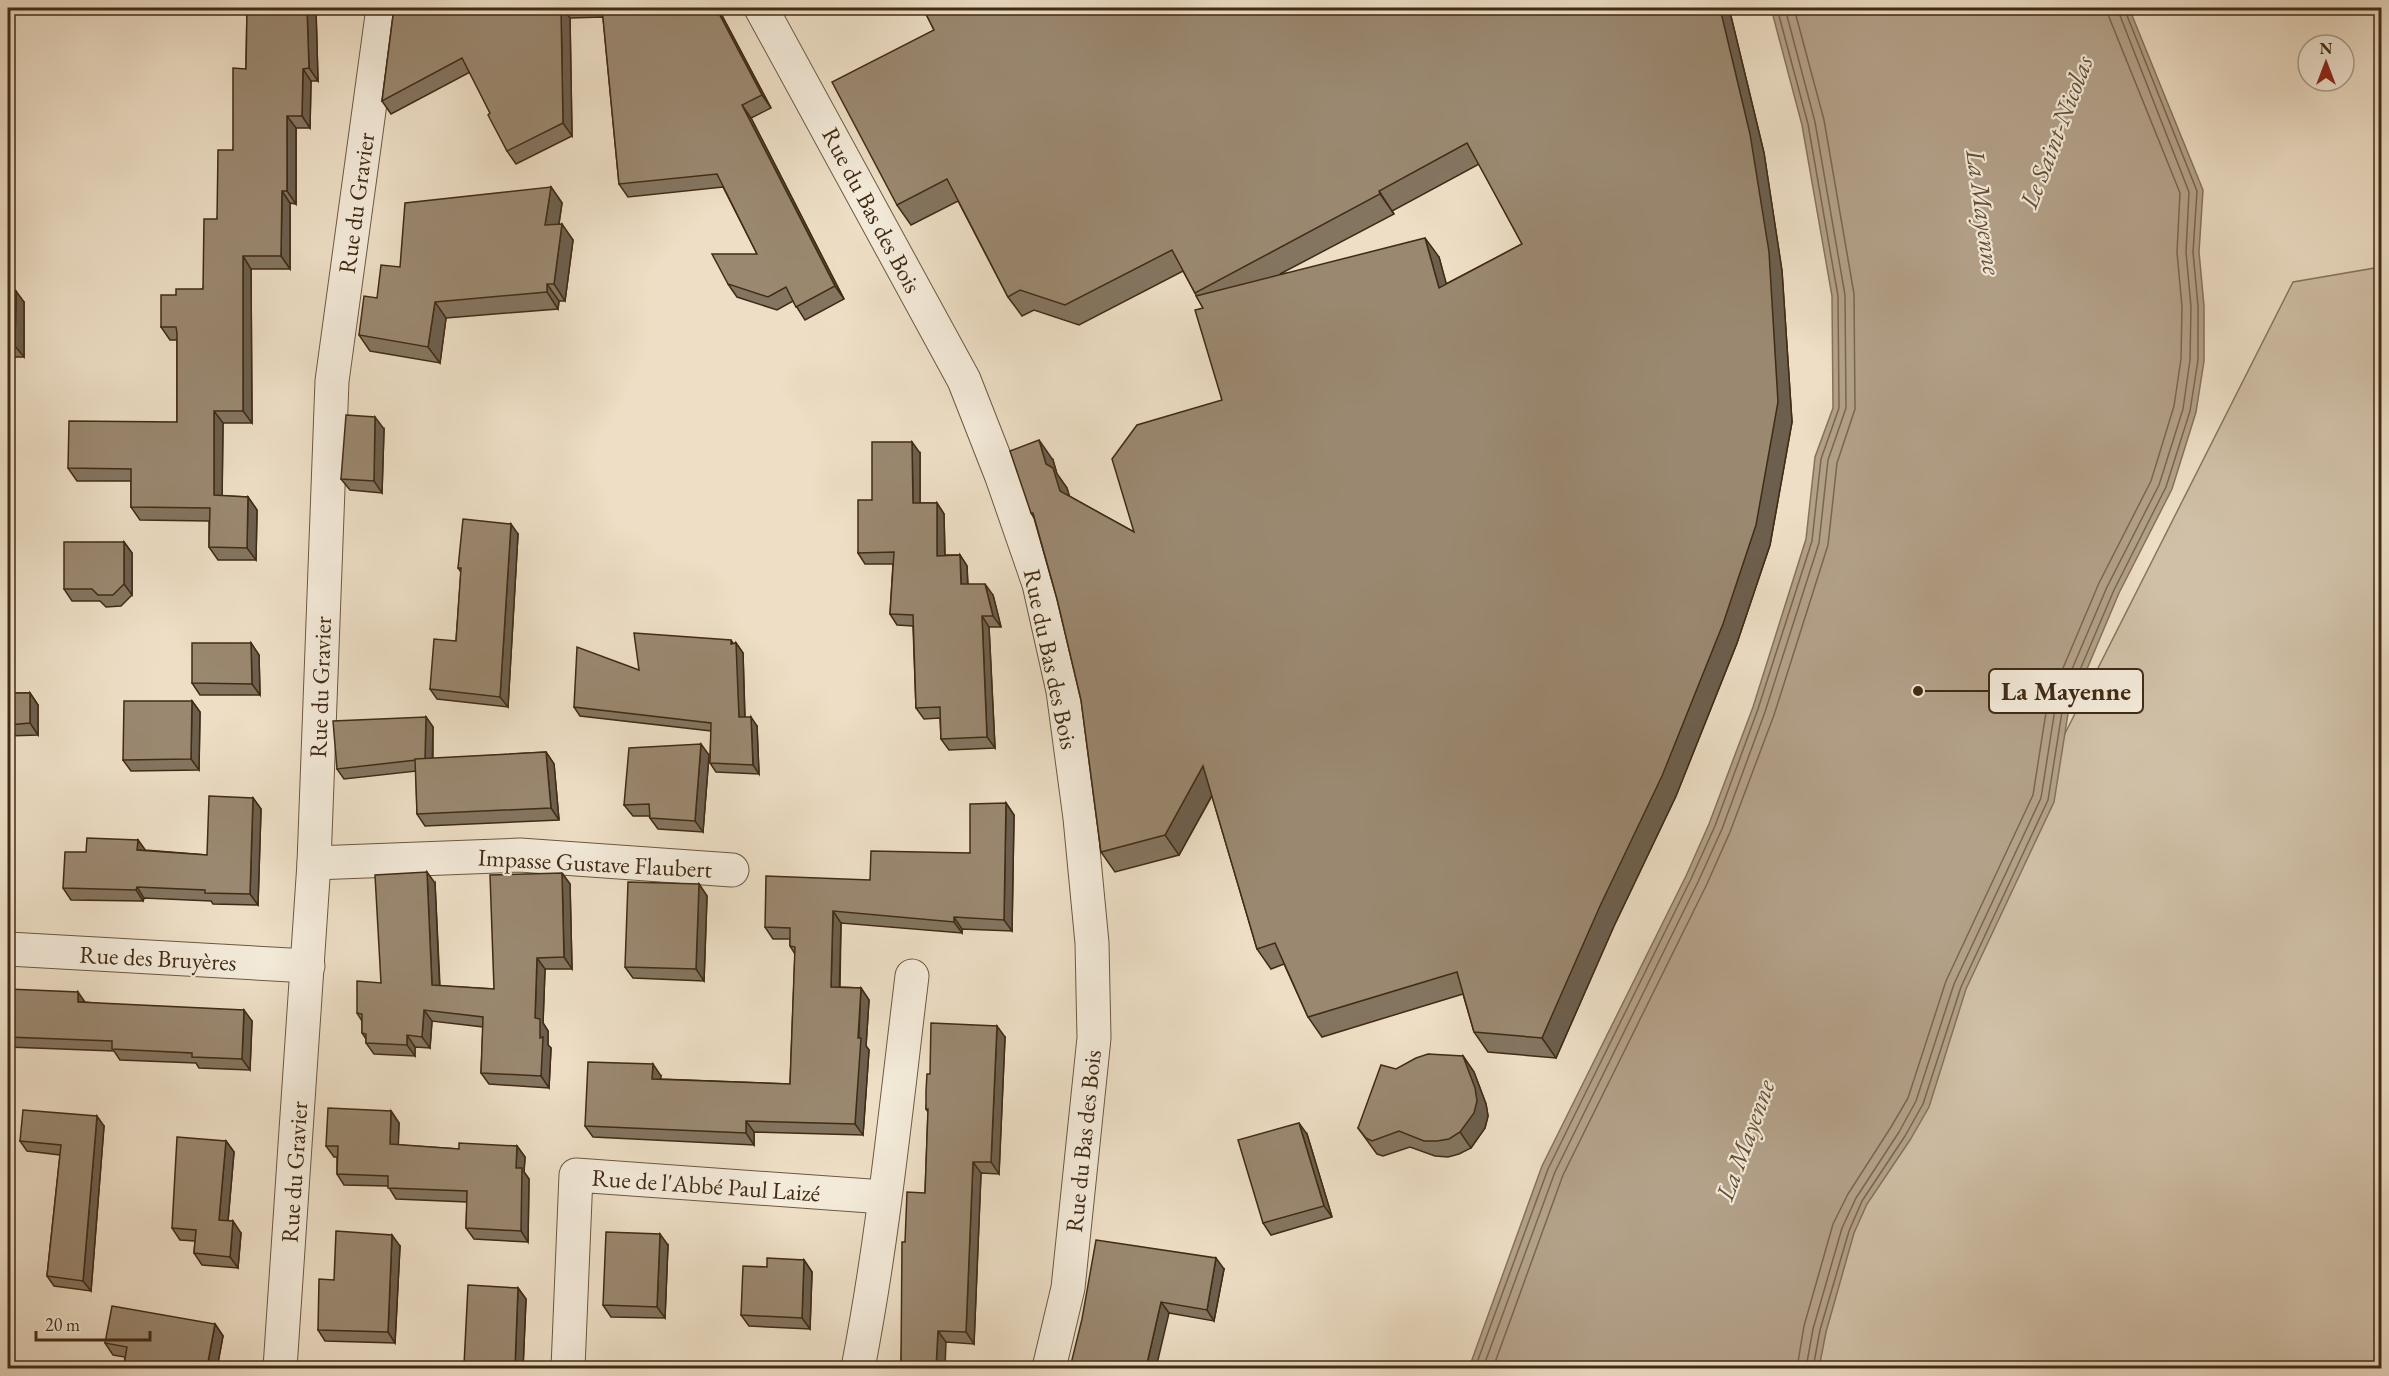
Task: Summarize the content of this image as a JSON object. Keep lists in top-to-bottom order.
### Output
{
  "streets": {
    "street": [
      "Rue du Gravier",
      "Rue du Bas des Bois",
      "Impasse Gustave Flaubert",
      "Rue des Bruyères",
      "Rue de l'Abbé Paul Laizé"
    ]
  },
  "crossings": [
    ["Rue du Gravier", "Impasse Gustave Flaubert"],
    ["Rue du Gravier", "Rue des Bruyères"]
  ],
  "water": ["Le Saint-Nicolas", "La Mayenne"],
  "places": ["La Mayenne"],
  "scale_bar": "20 m",
  "north": "top"
}
